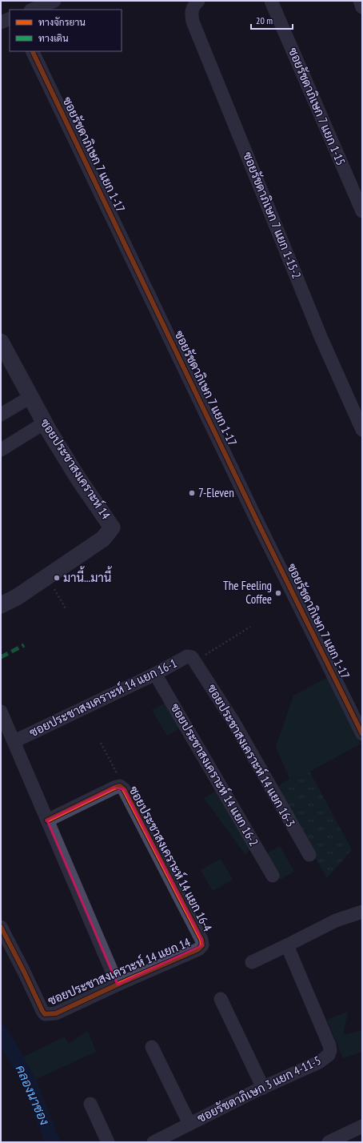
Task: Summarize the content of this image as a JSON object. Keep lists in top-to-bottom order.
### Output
{
  "streets": {
    "street": [
      "ซอยรัชดาภิเษก 7 แยก 1-15",
      "ซอยรัชดาภิเษก 7 แยก 1-17",
      "ซอยรัชดาภิเษก 7 แยก 1-15-2",
      "ซอยประชาสงเคราะห์ 14",
      "ซอยประชาสงเคราะห์ 14 แยก 16-1",
      "ซอยประชาสงเคราะห์ 14 แยก 16-3",
      "ซอยประชาสงเคราะห์ 14 แยก 16-2",
      "ซอยประชาสงเคราะห์ 14 แยก 16-4",
      "ซอยประชาสงเคราะห์ 14 แยก 14",
      "ซอยรัชดาภิเษก 3 แยก 4-11-5"
    ]
  },
  "crossings": [
    ["ซอยประชาสงเคราะห์ 14 แยก 16-1", "ซอยประชาสงเคราะห์ 14 แยก 16-3"],
    ["ซอยประชาสงเคราะห์ 14 แยก 16-1", "ซอยประชาสงเคราะห์ 14 แยก 16-2"],
    ["ซอยประชาสงเคราะห์ 14 แยก 16-4", "ซอยประชาสงเคราะห์ 14 แยก 14"]
  ],
  "water": ["คลองนาซอง"],
  "places": ["7-Eleven", "มานี้...มานี้", "The Feeling Coffee"],
  "legend": ["ทางจักรยาน", "ทางเดิน"],
  "scale_bar": "20 m"
}
